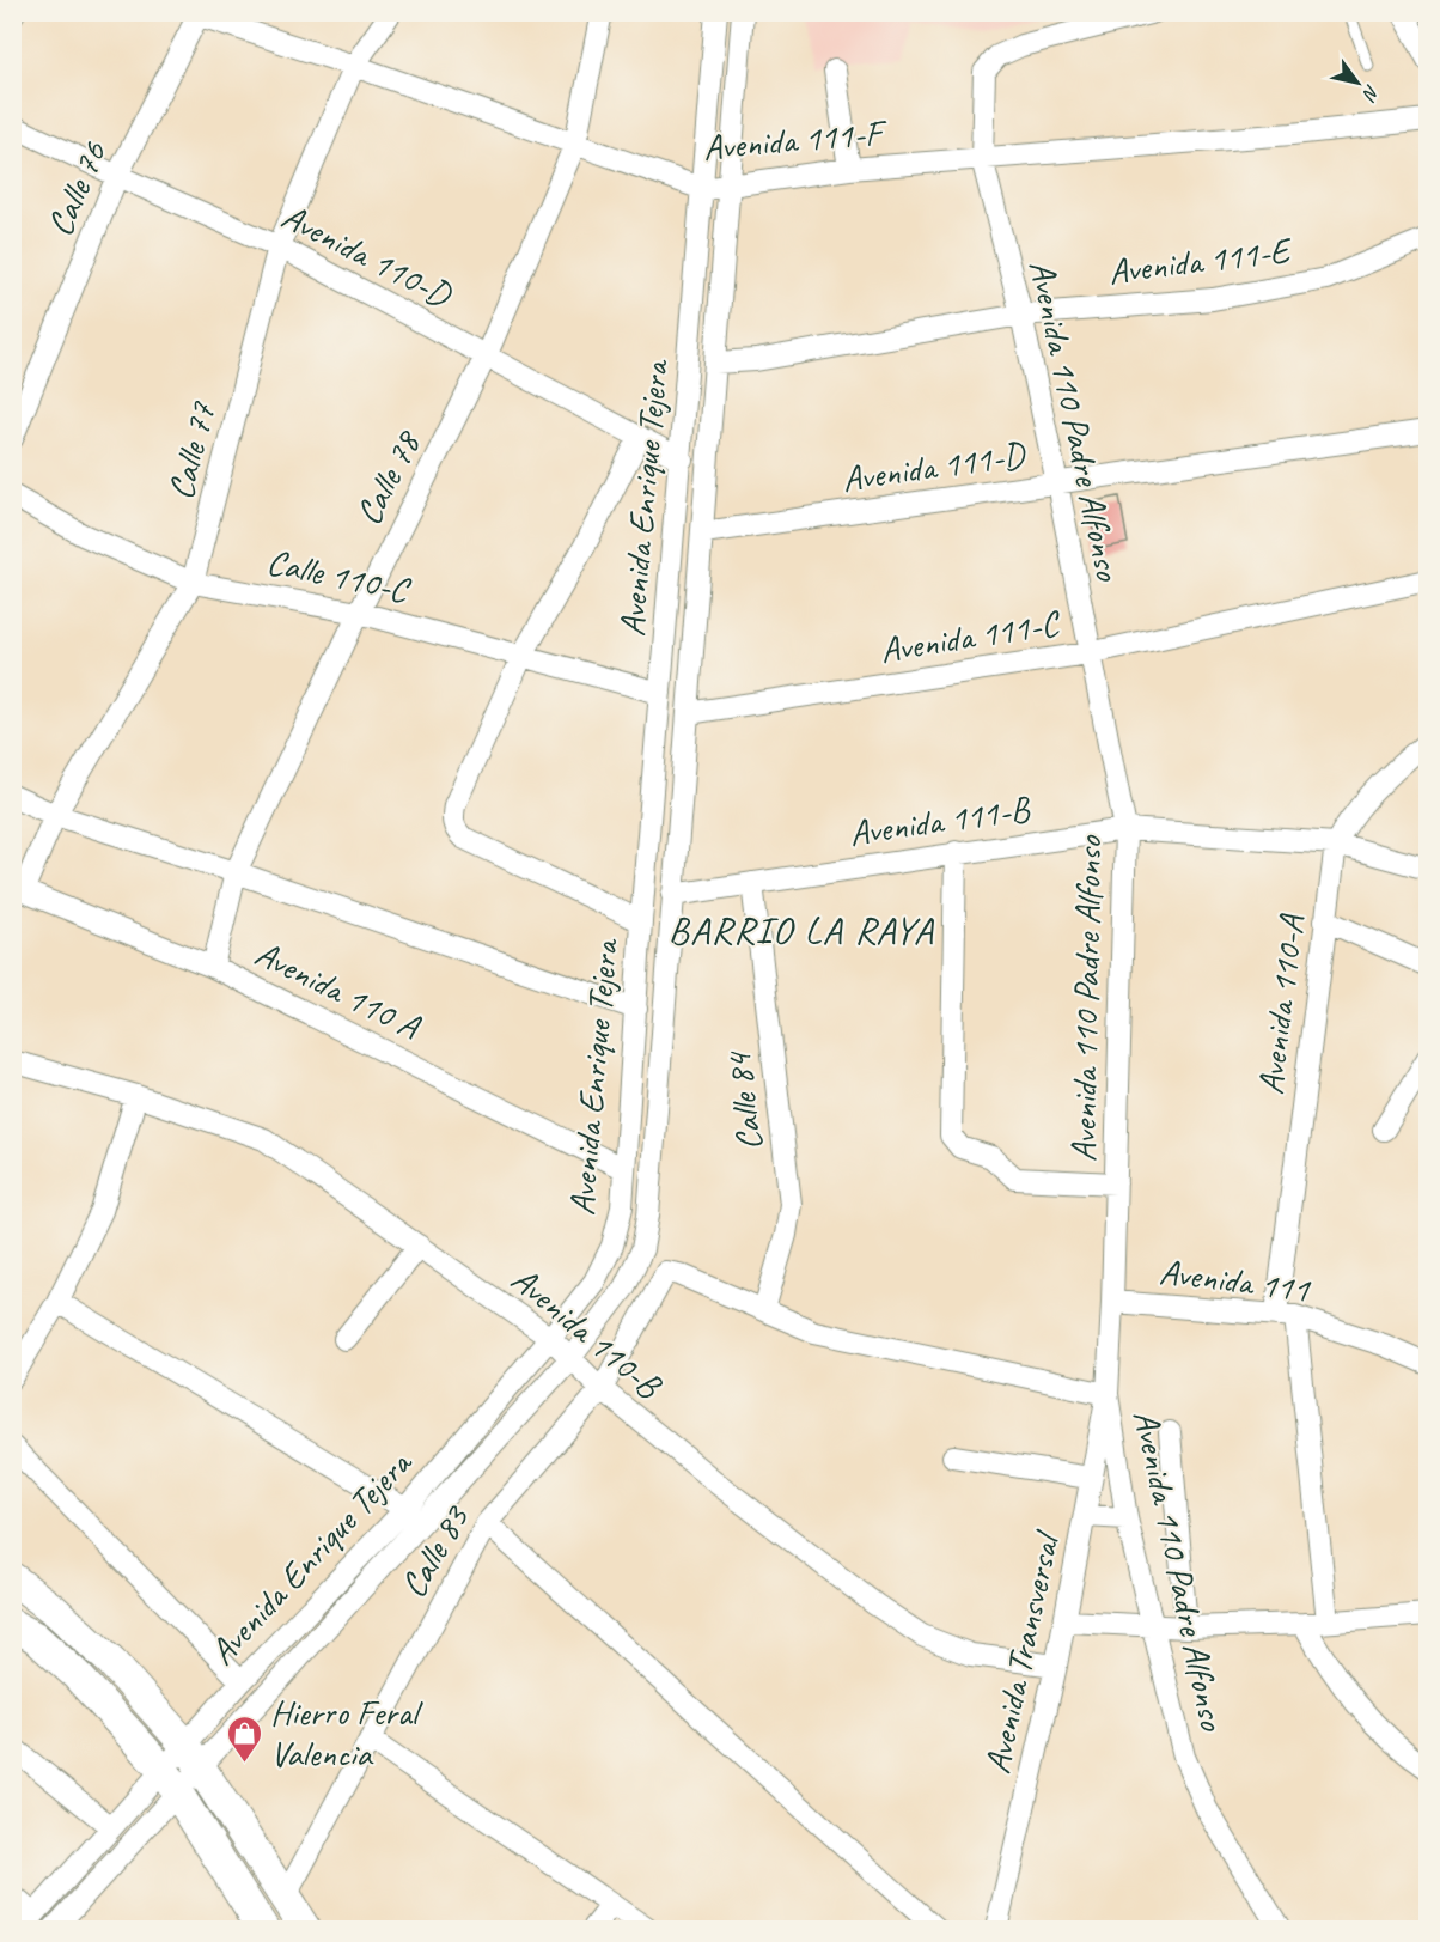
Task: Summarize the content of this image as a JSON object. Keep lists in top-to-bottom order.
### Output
{
  "streets": {
    "street": [
      "Avenida 111-F",
      "Calle 76",
      "Avenida 110-D",
      "Avenida 111-E",
      "Avenida 110 Padre Alfonso",
      "Calle 77",
      "Avenida 111-D",
      "Calle 78",
      "Avenida Enrique Tejera",
      "Calle 110-C",
      "Avenida 111-C",
      "Avenida 111-B",
      "Avenida 110 A",
      "Avenida 110-A",
      "Calle 84",
      "Avenida 111",
      "Avenida 110-B",
      "Calle 83",
      "Avenida Transversal"
    ]
  },
  "crossings": [
    ["Avenida 111-F", "Calle 76"],
    ["Avenida 111-F", "Avenida 110 Padre Alfonso"],
    ["Avenida 111-F", "Calle 77"],
    ["Avenida 111-F", "Calle 78"],
    ["Avenida 111-F", "Avenida Enrique Tejera"],
    ["Calle 76", "Avenida 110-D"],
    ["Avenida 110-D", "Calle 77"],
    ["Avenida 110-D", "Calle 78"],
    ["Avenida 110-D", "Avenida Enrique Tejera"],
    ["Avenida 111-E", "Avenida 110 Padre Alfonso"],
    ["Avenida 111-E", "Avenida Enrique Tejera"],
    ["Avenida 110 Padre Alfonso", "Avenida 111-D"],
    ["Avenida 110 Padre Alfonso", "Avenida 111-C"],
    ["Avenida 110 Padre Alfonso", "Avenida 111-B"],
    ["Avenida 110 Padre Alfonso", "Avenida 111"],
    ["Avenida 110 Padre Alfonso", "Avenida Transversal"],
    ["Calle 77", "Calle 110-C"],
    ["Calle 77", "Avenida 110 A"],
    ["Avenida 111-D", "Avenida Enrique Tejera"],
    ["Calle 78", "Calle 110-C"],
    ["Calle 78", "Avenida 110 A"],
    ["Avenida Enrique Tejera", "Calle 110-C"],
    ["Avenida Enrique Tejera", "Avenida 111-C"],
    ["Avenida Enrique Tejera", "Avenida 111-B"],
    ["Avenida Enrique Tejera", "Avenida 110 A"],
    ["Avenida Enrique Tejera", "Avenida 110-B"],
    ["Avenida 111-B", "Avenida 110-A"],
    ["Avenida 111-B", "Calle 84"],
    ["Avenida 110-A", "Avenida 111"],
    ["Calle 84", "Calle 83"],
    ["Avenida 110-B", "Calle 83"],
    ["Avenida 110-B", "Avenida Transversal"]
  ],
  "districts": ["BARRIO LA RAYA"],
  "places": {
    "shop": ["Hierro Feral Valencia"]
  },
  "north": "bottom right"
}
